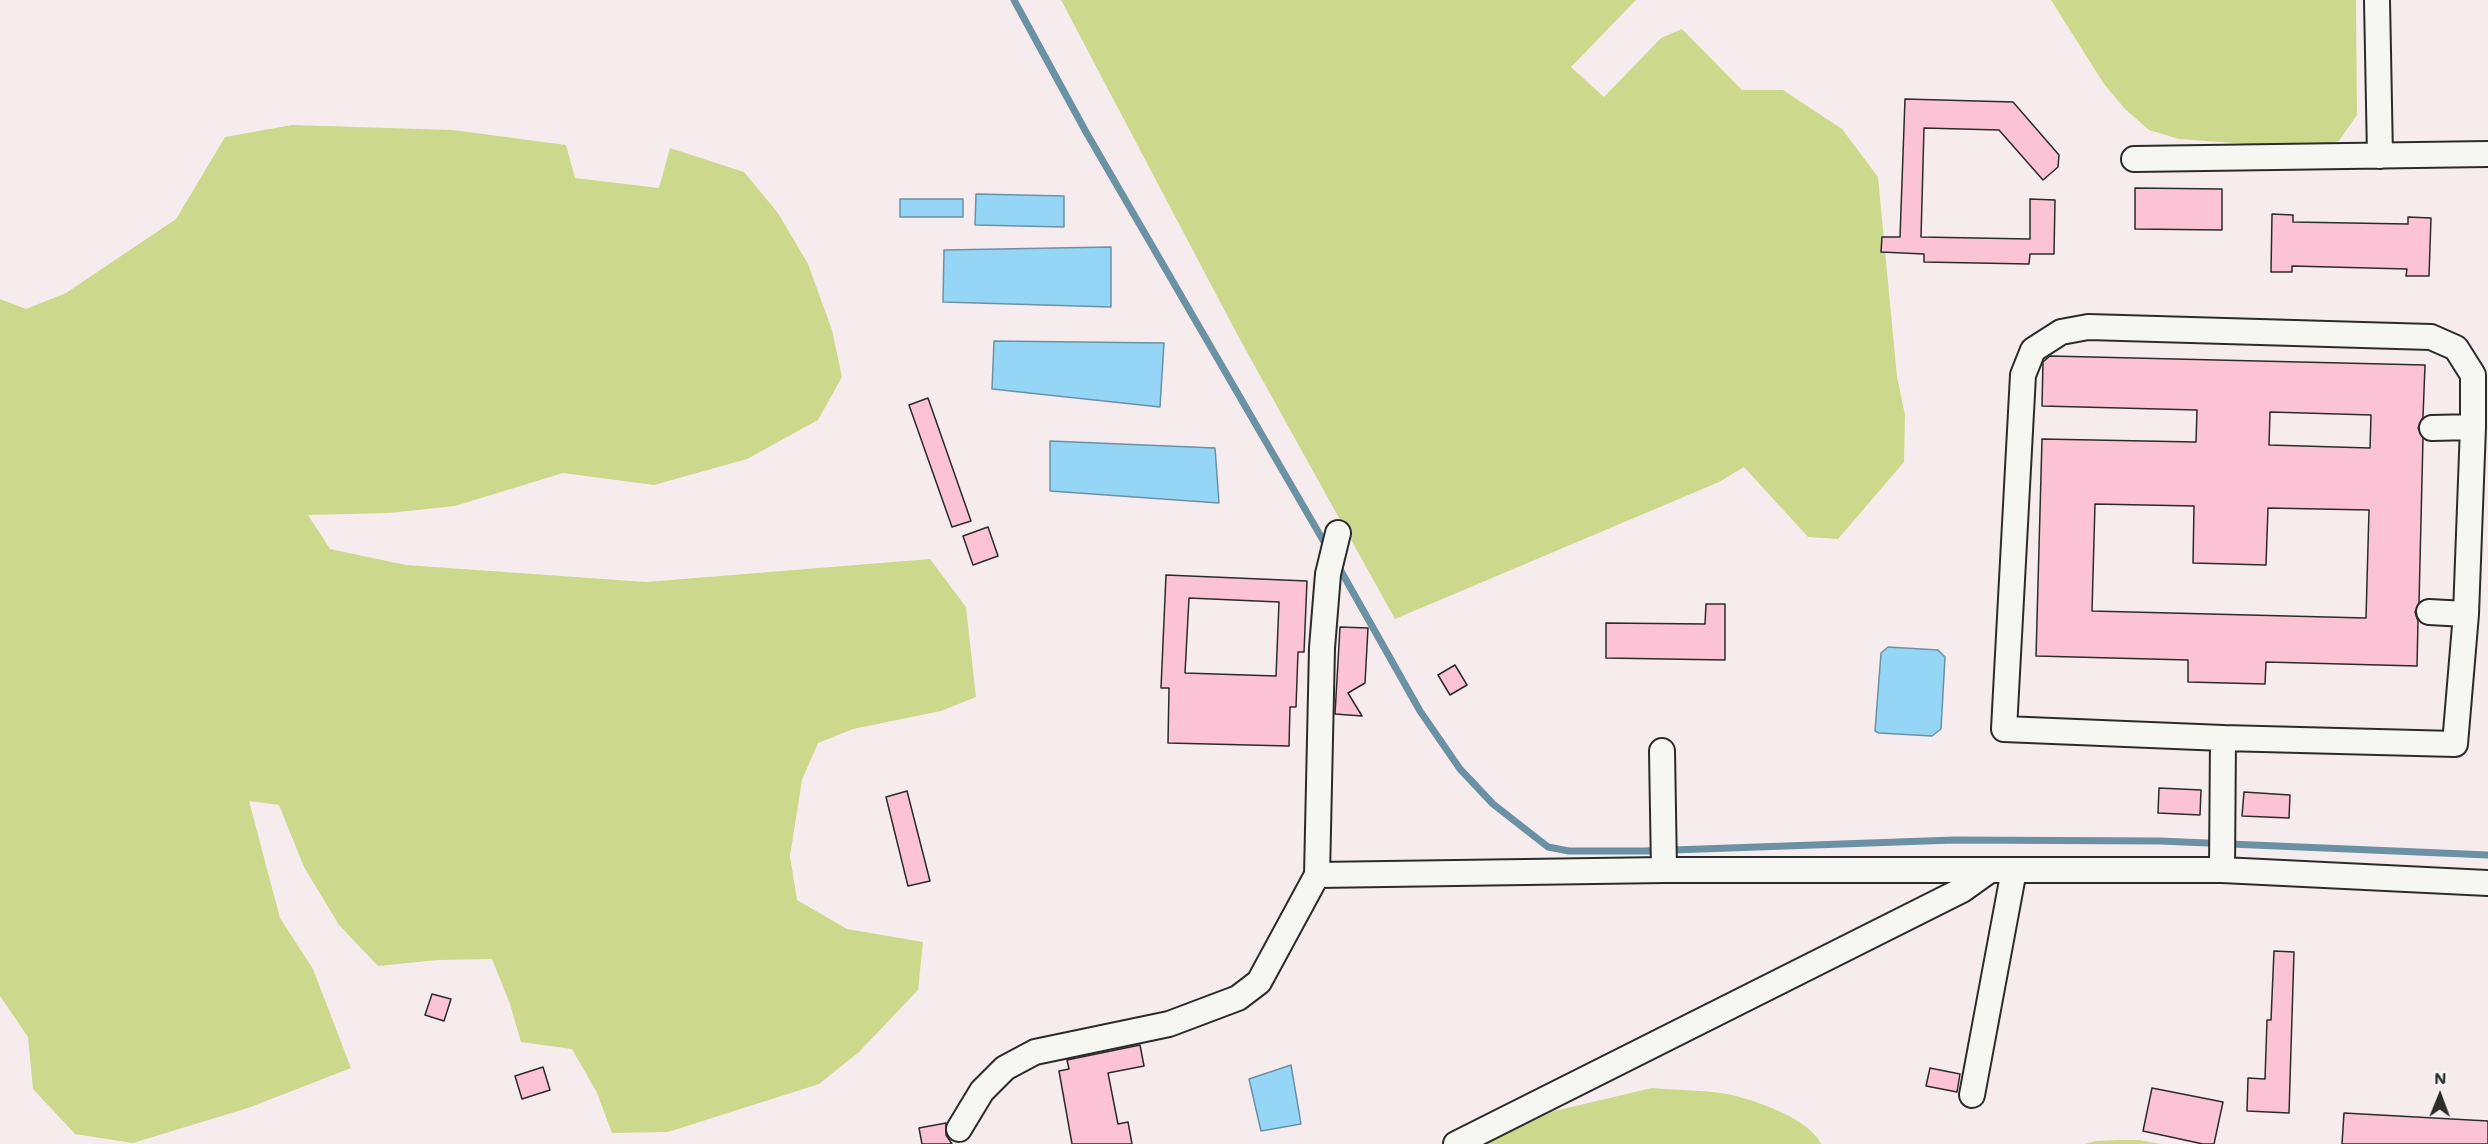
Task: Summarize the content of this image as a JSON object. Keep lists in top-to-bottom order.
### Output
{
  "north": "top"
}
